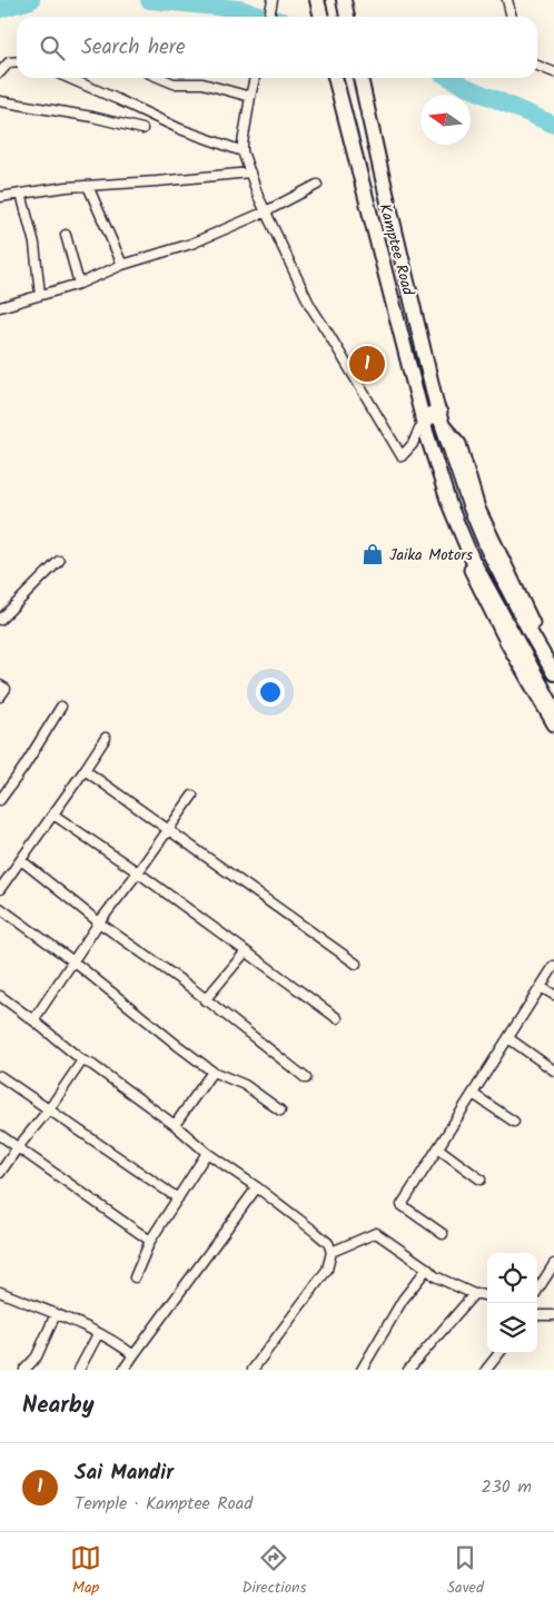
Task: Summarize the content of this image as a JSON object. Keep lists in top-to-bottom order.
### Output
{
  "streets": {
    "main road": ["Kamptee Road"]
  },
  "places": {
    "shop": ["Jaika Motors"]
  },
  "north": "left",
  "page": {
    "search": "Search here",
    "pins": "1",
    "heading": "Nearby",
    "list": [
      {
        "mark": "1",
        "name": "Sai Mandir",
        "note": "Temple · Kamptee Road",
        "value": "230 m"
      }
    ],
    "nav": ["Map", "Directions", "Saved"]
  }
}
